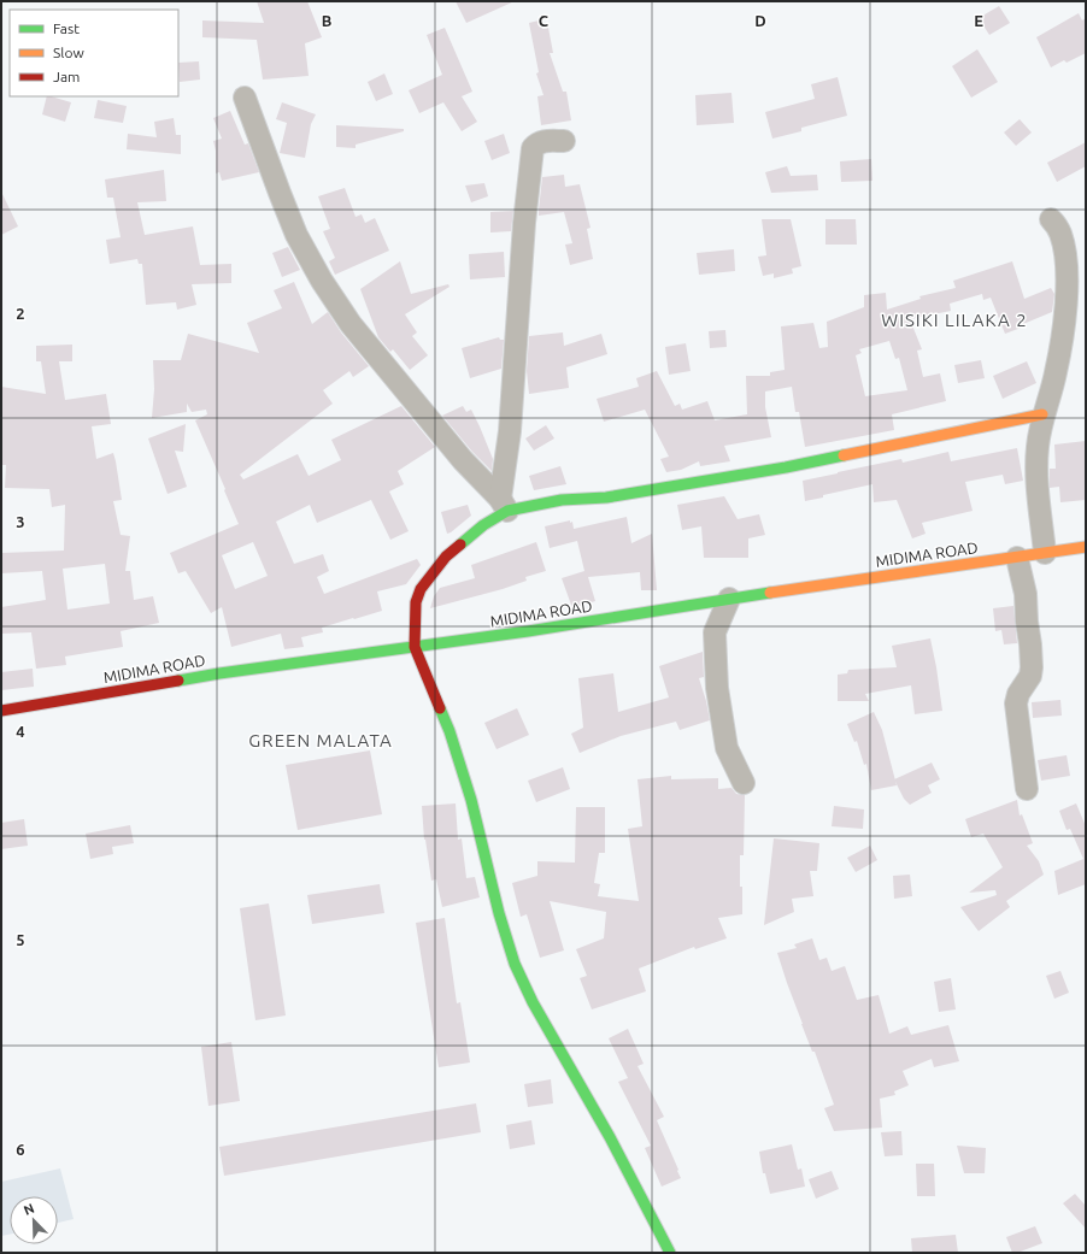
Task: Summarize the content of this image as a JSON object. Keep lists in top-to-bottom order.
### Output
{
  "streets": {
    "street": ["MIDIMA ROAD"]
  },
  "districts": ["WISIKI LILAKA 2", "GREEN MALATA"],
  "legend": ["Fast", "Slow", "Jam"],
  "north": "top left",
  "grid": {
    "columns": [
      "B",
      "C",
      "D",
      "E"
    ],
    "rows": [
      "2",
      "3",
      "4",
      "5",
      "6"
    ]
  }
}
